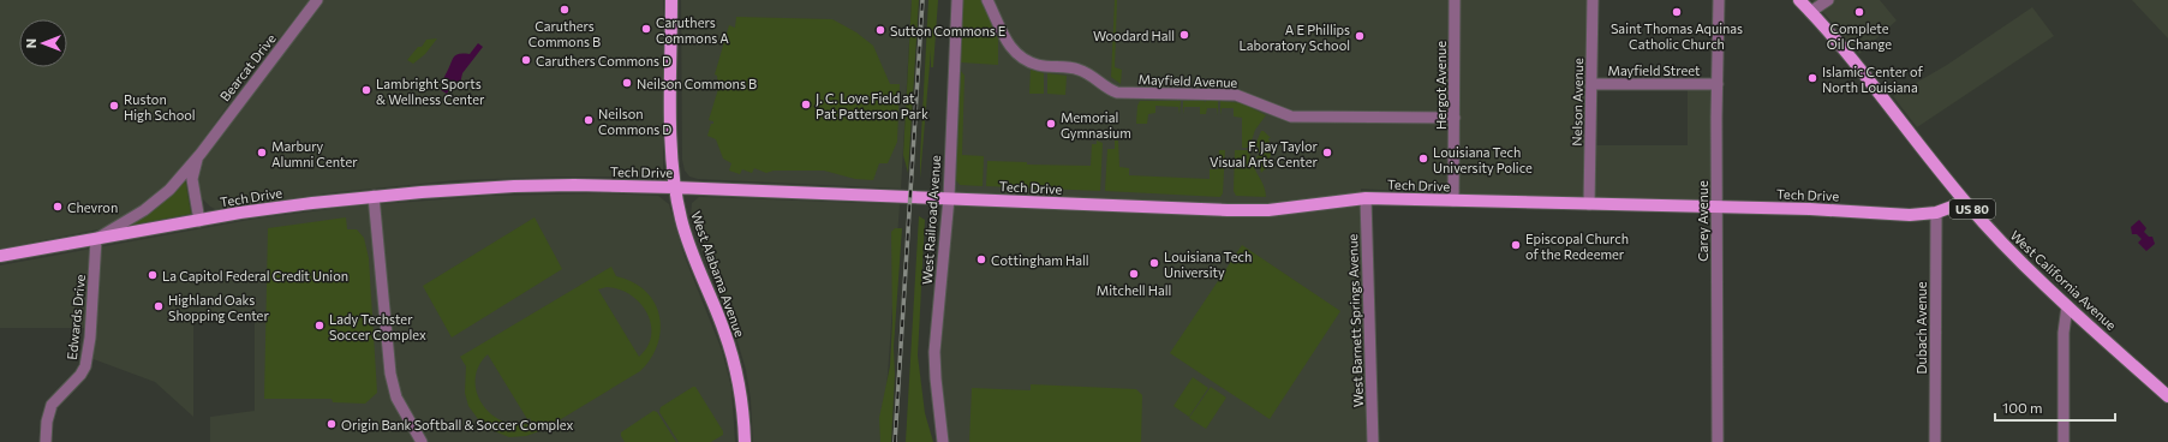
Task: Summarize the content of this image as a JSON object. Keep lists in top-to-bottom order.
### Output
{
  "streets": {
    "main road": [
      "Tech Drive",
      "US 80",
      "West Alabama Avenue",
      "West California Avenue"
    ],
    "street": [
      "Bearcat Drive",
      "Mayfield Street",
      "Mayfield Avenue",
      "Hergot Avenue",
      "Nelson Avenue",
      "West Railroad Avenue",
      "Carey Avenue",
      "Edwards Drive",
      "West Barnett Springs Avenue",
      "Dubach Avenue"
    ]
  },
  "crossings": [
    ["Bearcat Drive", "Tech Drive"],
    ["Bearcat Drive", "Edwards Drive"],
    ["Mayfield Street", "Nelson Avenue"],
    ["Mayfield Street", "Carey Avenue"],
    ["Mayfield Avenue", "Hergot Avenue"],
    ["Hergot Avenue", "Tech Drive"],
    ["Nelson Avenue", "Tech Drive"],
    ["Tech Drive", "West Railroad Avenue"],
    ["Tech Drive", "Carey Avenue"],
    ["Tech Drive", "West Alabama Avenue"],
    ["Tech Drive", "West California Avenue"],
    ["Tech Drive", "Edwards Drive"],
    ["Tech Drive", "West Barnett Springs Avenue"],
    ["Tech Drive", "Dubach Avenue"]
  ],
  "places": [
    "Caruthers Commons B",
    "Saint Thomas Aquinas Catholic Church",
    "Complete Oil Change",
    "Caruthers Commons A",
    "Sutton Commons E",
    "Woodard Hall",
    "A E Phillips Laboratory School",
    "Caruthers Commons D",
    "Islamic Center of North Louisiana",
    "Neilson Commons B",
    "Lambright Sports & Wellness Center",
    "J. C. Love Field at Pat Patterson Park",
    "Ruston High School",
    "Neilson Commons D",
    "Memorial Gymnasium",
    "Marbury Alumni Center",
    "F. Jay Taylor Visual Arts Center",
    "Louisiana Tech University Police",
    "Chevron",
    "Episcopal Church of the Redeemer",
    "Cottingham Hall",
    "Louisiana Tech University",
    "Mitchell Hall",
    "La Capitol Federal Credit Union",
    "Highland Oaks Shopping Center",
    "Lady Techster Soccer Complex",
    "Origin Bank Softball & Soccer Complex"
  ],
  "scale_bar": "100 m",
  "north": "left"
}
